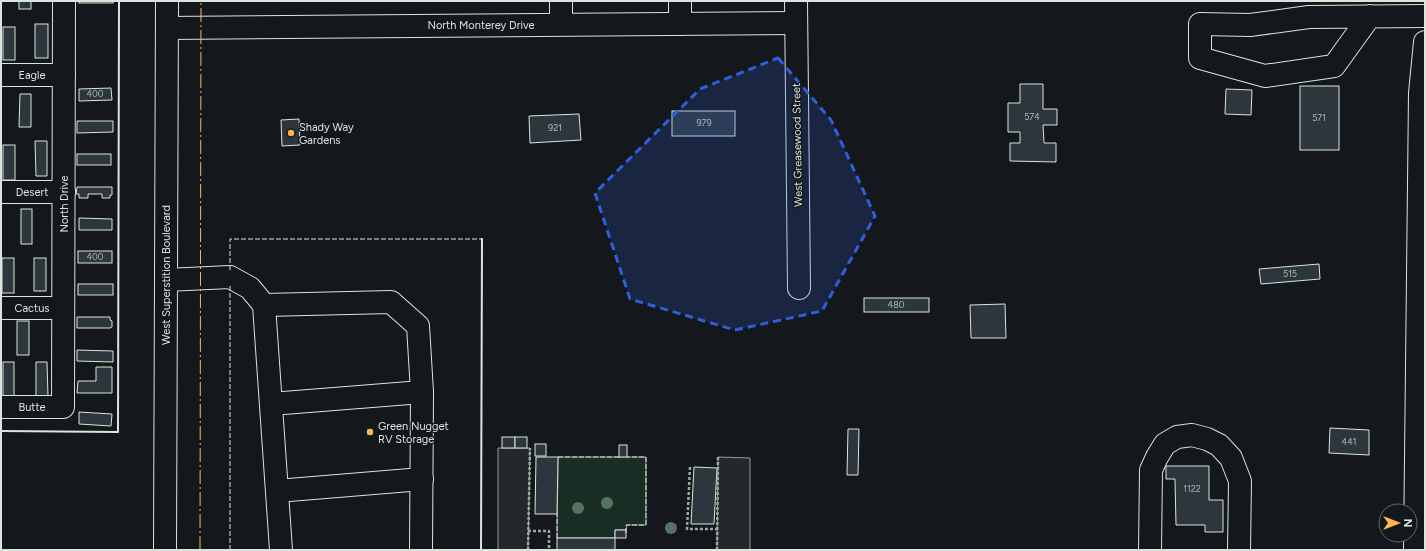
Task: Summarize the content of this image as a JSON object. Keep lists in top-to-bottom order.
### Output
{
  "streets": {
    "street": [
      "North Monterey Drive",
      "Eagle",
      "West Greasewood Street",
      "Desert",
      "North Drive",
      "West Superstition Boulevard",
      "Cactus",
      "Butte"
    ]
  },
  "crossings": [
    ["North Monterey Drive", "West Greasewood Street"],
    ["North Monterey Drive", "West Superstition Boulevard"],
    ["Eagle", "North Drive"],
    ["Desert", "North Drive"],
    ["North Drive", "Cactus"],
    ["North Drive", "Butte"]
  ],
  "places": ["Shady Way Gardens", "Green Nugget RV Storage"],
  "house_numbers": [
    "400",
    "574",
    "571",
    "979",
    "921",
    "400",
    "515",
    "480",
    "441",
    "1122"
  ],
  "north": "right"
}
